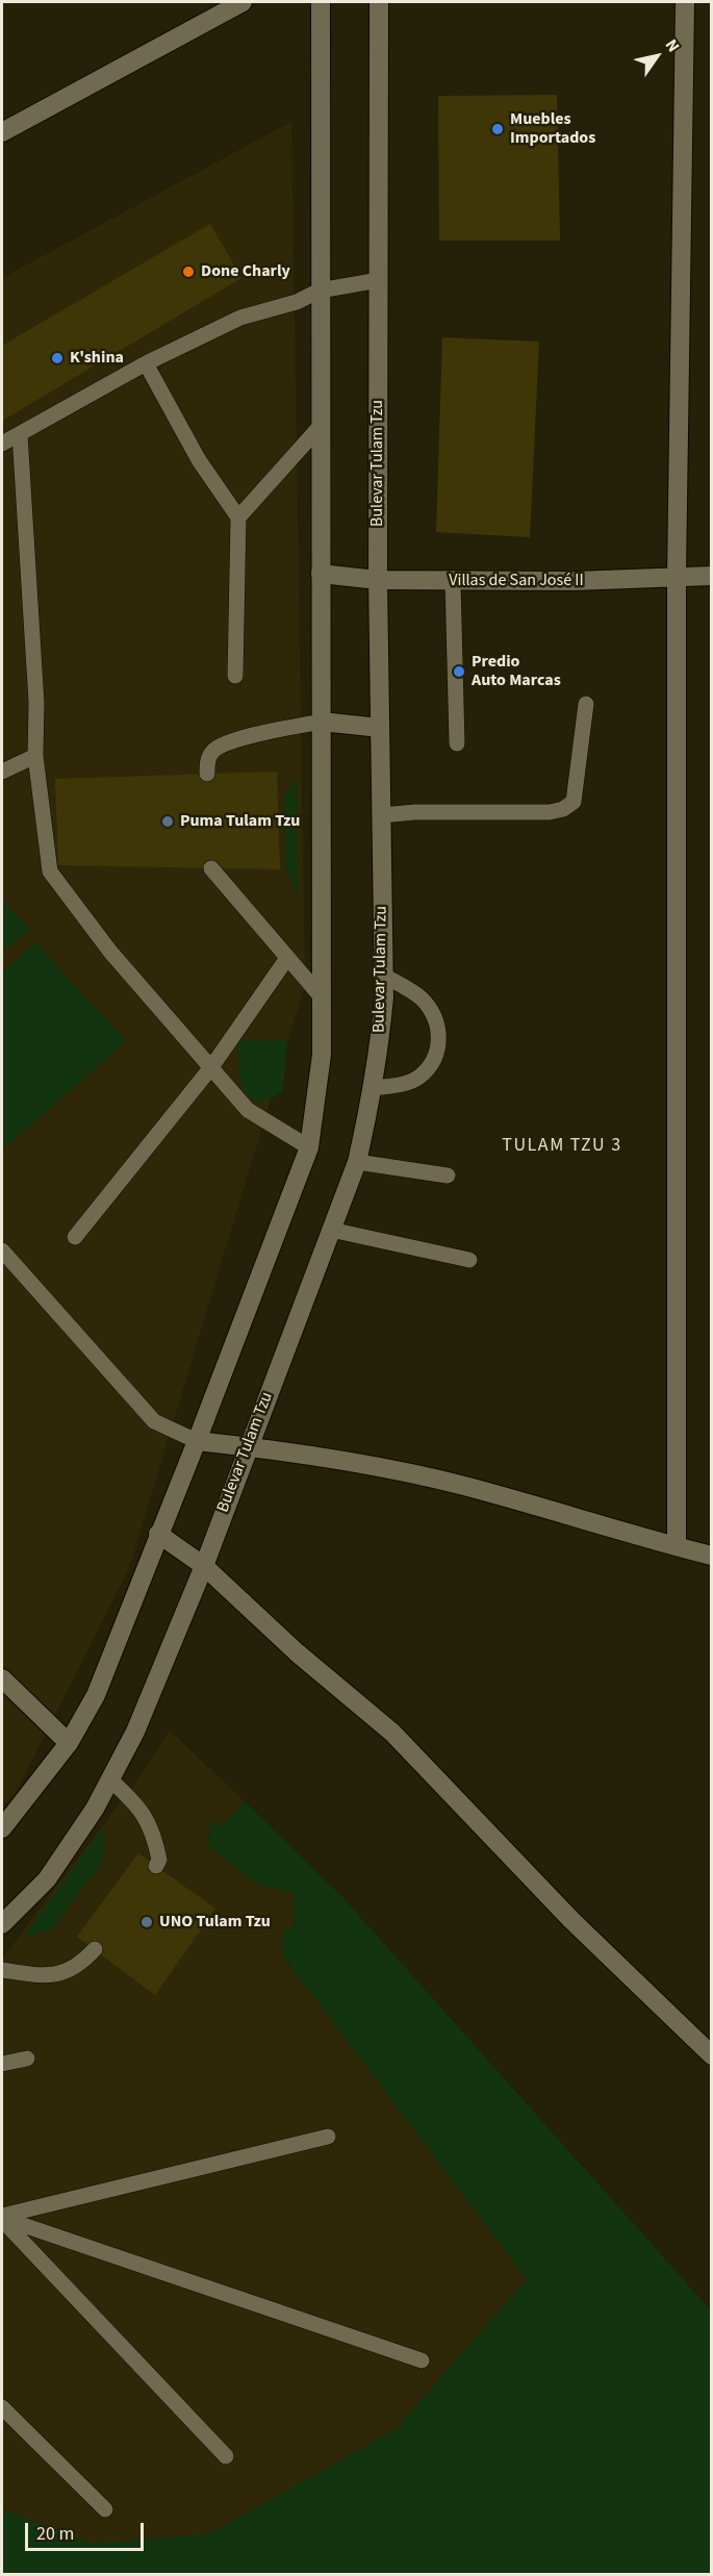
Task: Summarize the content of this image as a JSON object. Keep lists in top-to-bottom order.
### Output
{
  "streets": {
    "main road": ["Bulevar Tulam Tzu", "Villas de San José II"]
  },
  "crossings": [
    ["Bulevar Tulam Tzu", "Villas de San José II"]
  ],
  "districts": ["TULAM TZU 3"],
  "places": [
    "Muebles Importados",
    "Done Charly",
    "K'shina",
    "Predio Auto Marcas",
    "Puma Tulam Tzu",
    "UNO Tulam Tzu"
  ],
  "scale_bar": "20 m",
  "north": "top right"
}
